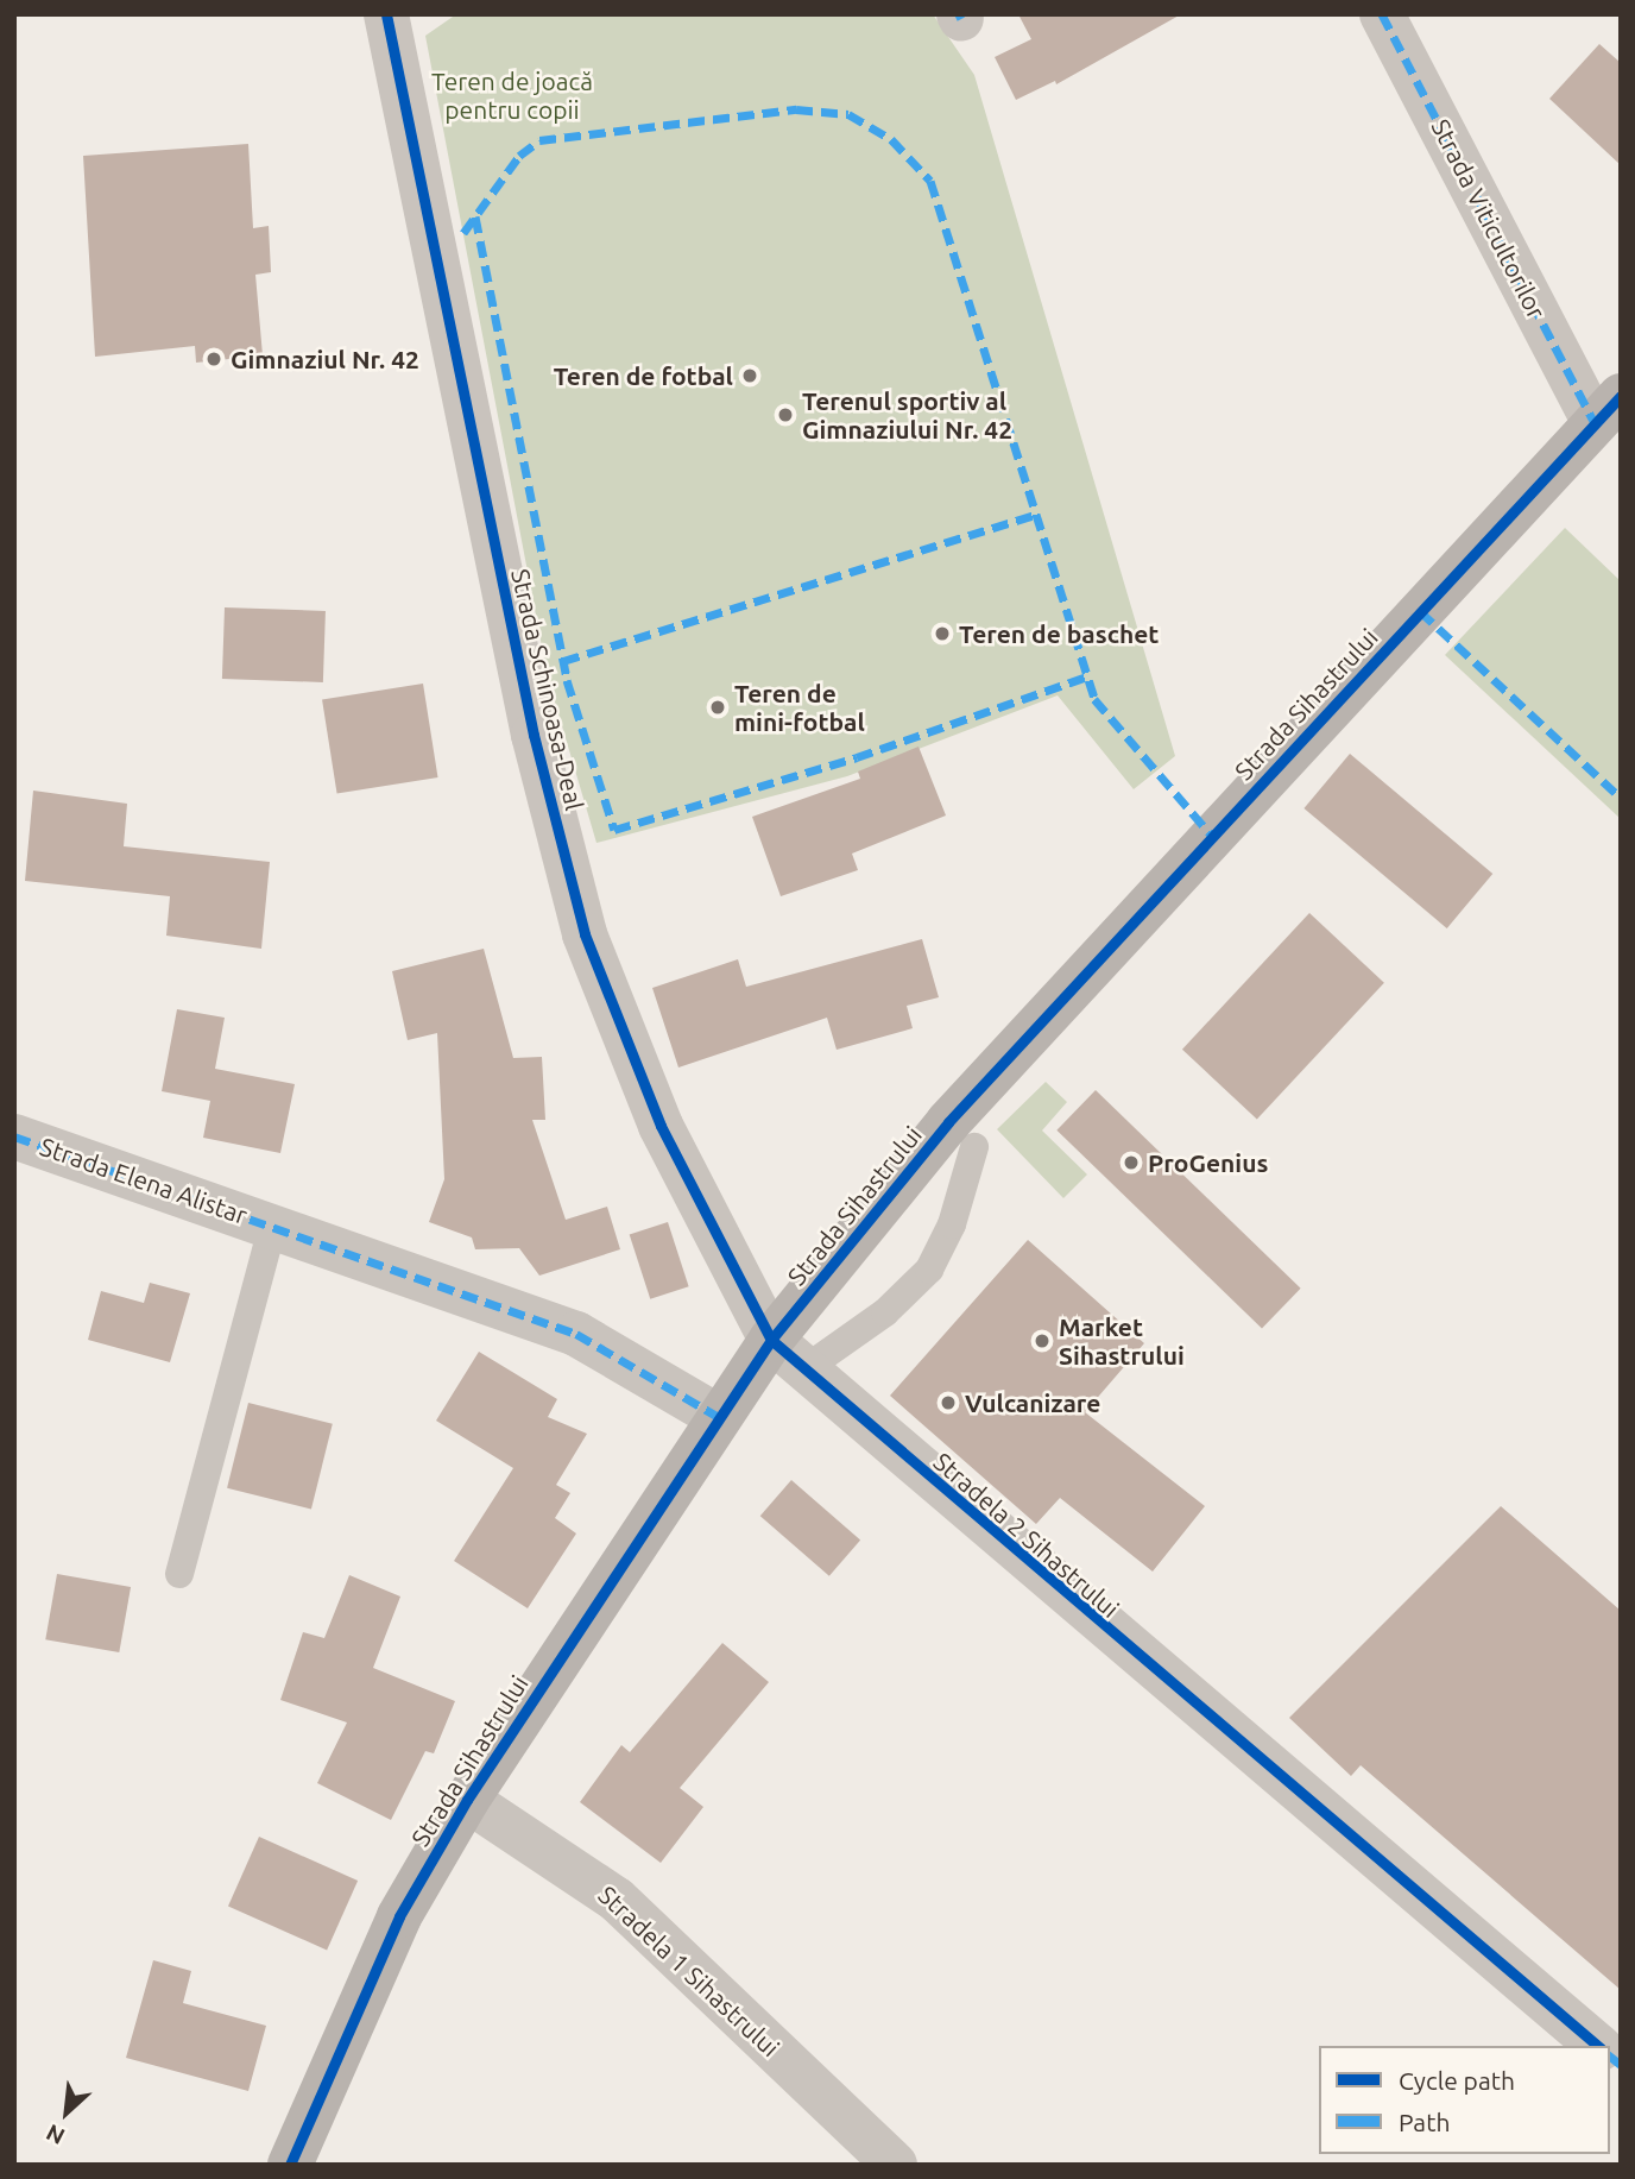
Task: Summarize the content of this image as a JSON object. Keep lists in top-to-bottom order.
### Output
{
  "streets": {
    "street": [
      "Strada Viticultorilor",
      "Strada Schinoasa-Deal",
      "Strada Sihastrului",
      "Strada Elena Alistar",
      "Stradela 2 Sihastrului",
      "Stradela 1 Sihastrului"
    ]
  },
  "crossings": [
    ["Strada Viticultorilor", "Strada Sihastrului"],
    ["Strada Schinoasa-Deal", "Strada Sihastrului"],
    ["Strada Schinoasa-Deal", "Stradela 2 Sihastrului"],
    ["Strada Sihastrului", "Stradela 2 Sihastrului"],
    ["Strada Sihastrului", "Stradela 1 Sihastrului"]
  ],
  "parks": ["Teren de joacă pentru copii"],
  "places": [
    "Gimnaziul Nr. 42",
    "Teren de fotbal",
    "Terenul sportiv al Gimnaziului Nr. 42",
    "Teren de baschet",
    "Teren de mini-fotbal",
    "ProGenius",
    "Market Sihastrului",
    "Vulcanizare"
  ],
  "legend": ["Cycle path", "Path"],
  "north": "bottom left"
}
